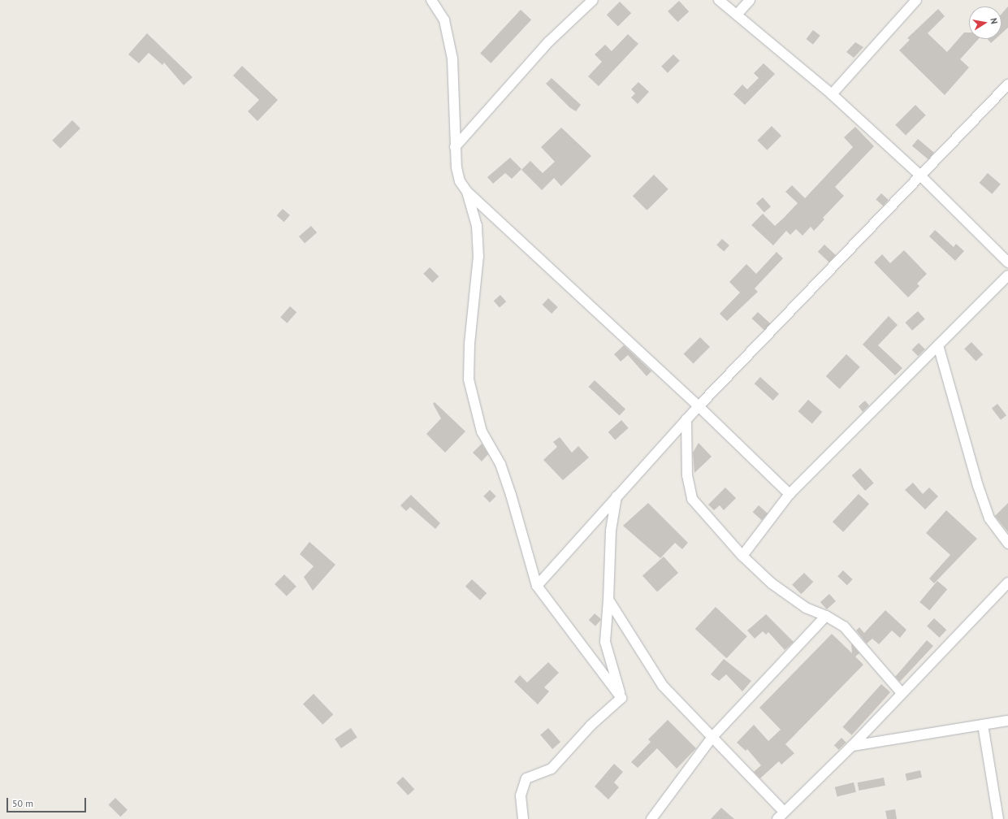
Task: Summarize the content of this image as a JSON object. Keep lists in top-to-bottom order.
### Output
{
  "scale_bar": "50 m",
  "north": "right"
}
